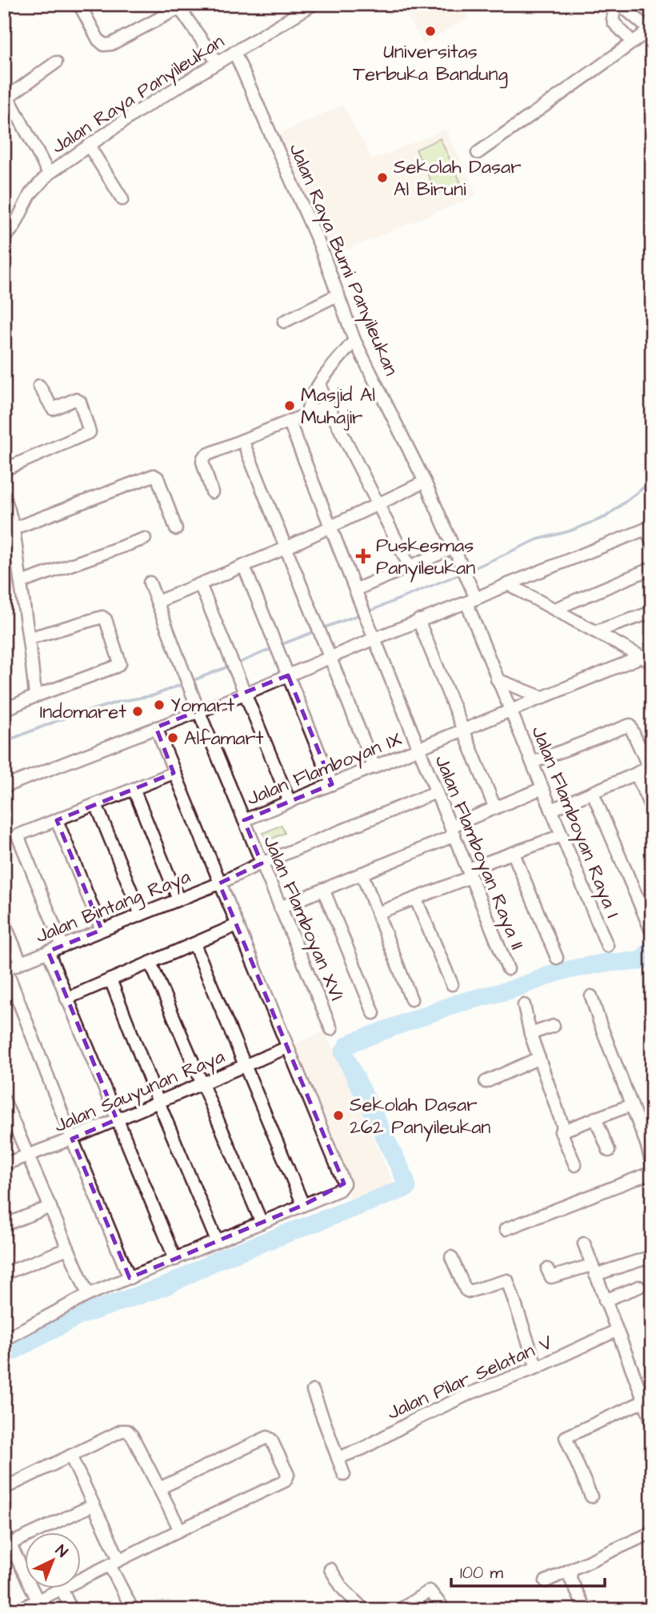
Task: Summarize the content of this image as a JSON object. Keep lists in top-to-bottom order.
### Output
{
  "streets": {
    "street": [
      "Jalan Raya Panyileukan",
      "Jalan Raya Bumi Panyileukan",
      "Jalan Flamboyan IX",
      "Jalan Flamboyan Raya I",
      "Jalan Flamboyan Raya II",
      "Jalan Bintang Raya",
      "Jalan Flamboyan XVI",
      "Jalan Sauyunan Raya",
      "Jalan Pilar Selatan V"
    ]
  },
  "crossings": [
    ["Jalan Raya Panyileukan", "Jalan Raya Bumi Panyileukan"],
    ["Jalan Raya Bumi Panyileukan", "Jalan Flamboyan Raya I"],
    ["Jalan Flamboyan IX", "Jalan Flamboyan Raya I"],
    ["Jalan Flamboyan IX", "Jalan Flamboyan Raya II"],
    ["Jalan Flamboyan IX", "Jalan Flamboyan XVI"],
    ["Jalan Flamboyan Raya II", "Jalan Bintang Raya"],
    ["Jalan Bintang Raya", "Jalan Flamboyan XVI"]
  ],
  "places": {
    "other": [
      "Universitas Terbuka Bandung",
      "Sekolah Dasar Al Biruni",
      "Masjid Al Muhajir",
      "Yomart",
      "Indomaret",
      "Alfamart",
      "Sekolah Dasar 262 Panyileukan"
    ],
    "health": ["Puskesmas Panyileukan"]
  },
  "scale_bar": "100 m",
  "north": "top right"
}
